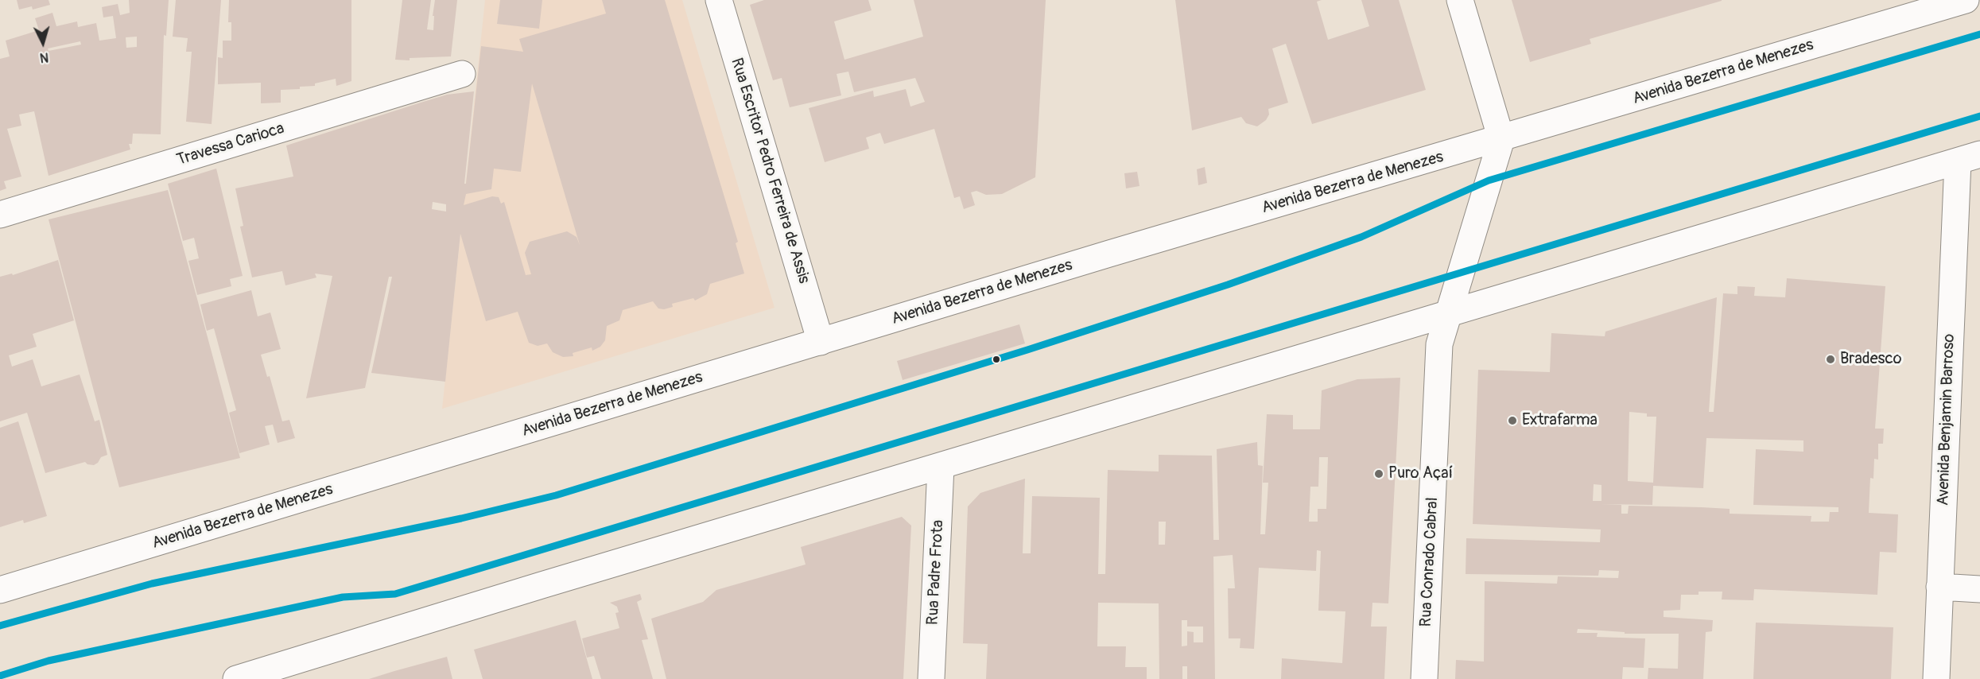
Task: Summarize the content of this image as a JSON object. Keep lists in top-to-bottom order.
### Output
{
  "streets": {
    "main road": [
      "Avenida Bezerra de Menezes",
      "Travessa Carioca",
      "Rua Escritor Pedro Ferreira de Assis",
      "Avenida Benjamin Barroso",
      "Rua Conrado Cabral",
      "Rua Padre Frota"
    ]
  },
  "crossings": [
    ["Avenida Bezerra de Menezes", "Rua Escritor Pedro Ferreira de Assis"],
    ["Avenida Bezerra de Menezes", "Rua Conrado Cabral"]
  ],
  "places": ["Bradesco", "Extrafarma", "Puro Açaí"],
  "north": "bottom"
}
